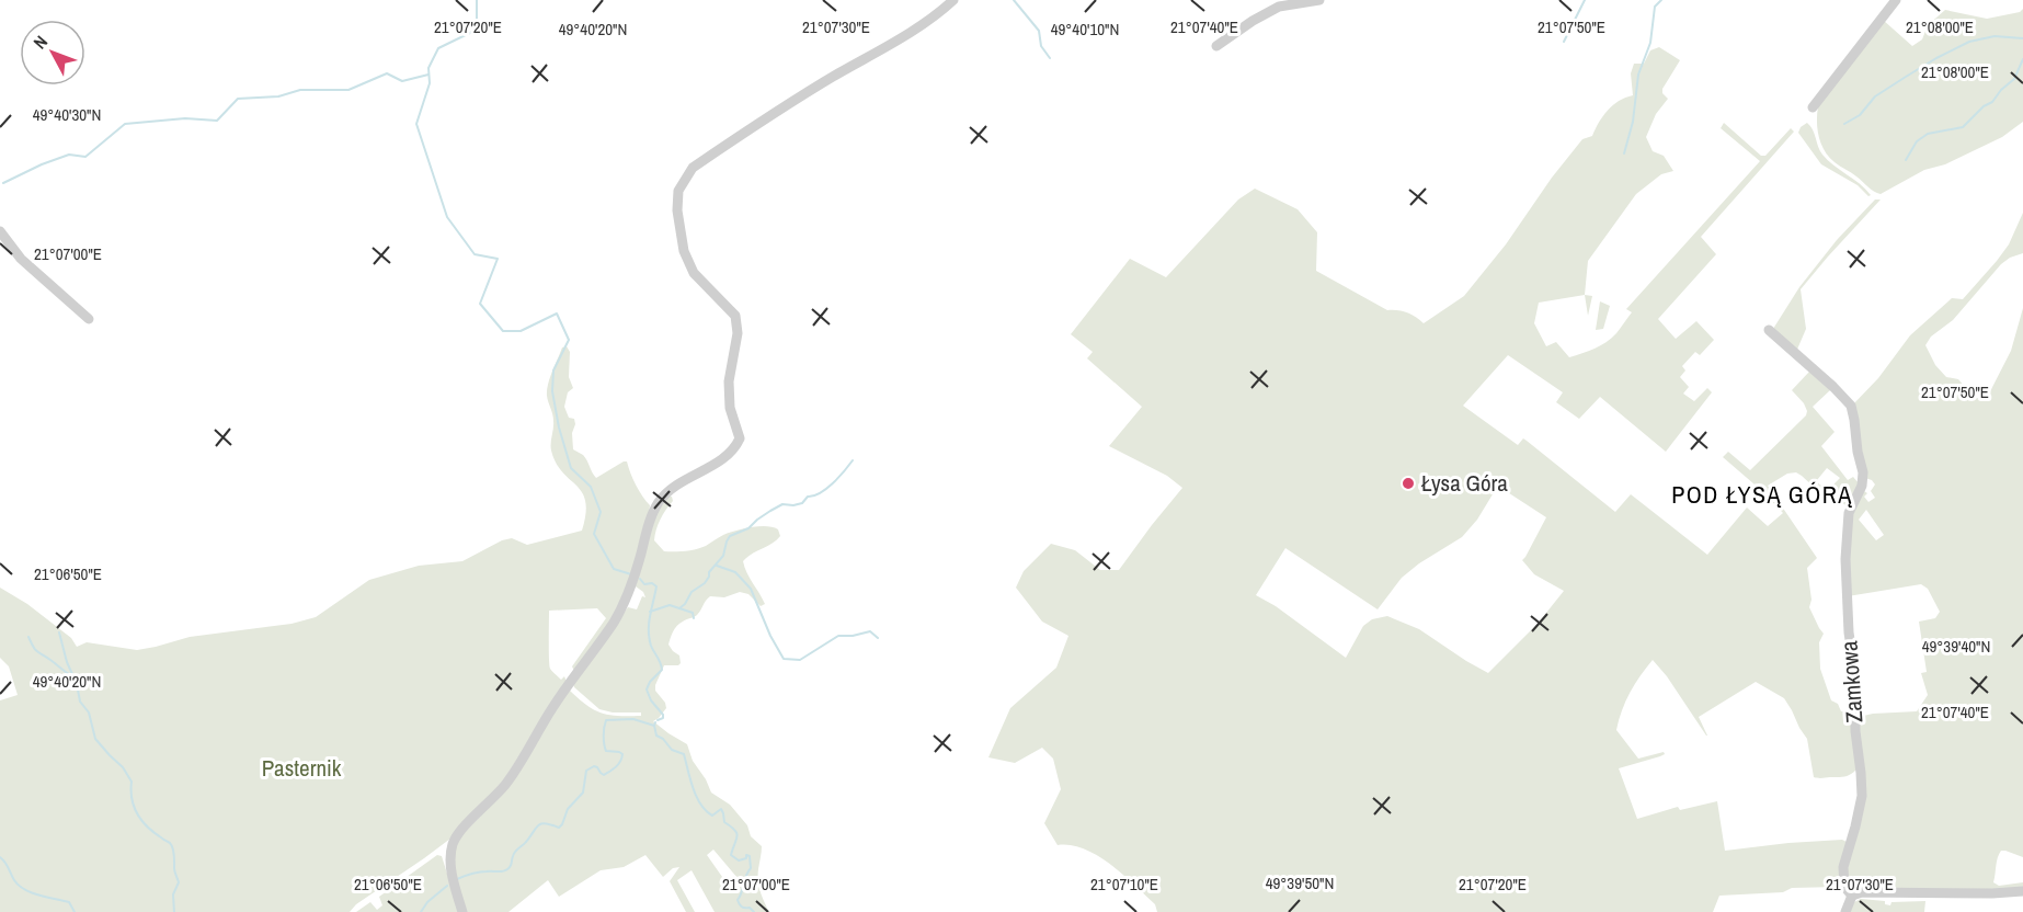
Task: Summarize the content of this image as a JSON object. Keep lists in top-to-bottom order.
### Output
{
  "streets": {
    "street": ["Zamkowa"]
  },
  "districts": ["POD ŁYSĄ GÓRĄ"],
  "parks": ["Pasternik"],
  "places": ["Łysa Góra"],
  "north": "top left",
  "coordinates": [
    "21°08'00\"E",
    "21°07'20\"E",
    "21°07'30\"E",
    "21°07'40\"E",
    "21°07'50\"E",
    "49°40'20\"N",
    "49°40'10\"N",
    "49°40'30\"N",
    "21°07'00\"E",
    "21°06'50\"E",
    "49°39'40\"N",
    "49°39'50\"N",
    "21°07'10\"E"
  ]
}
